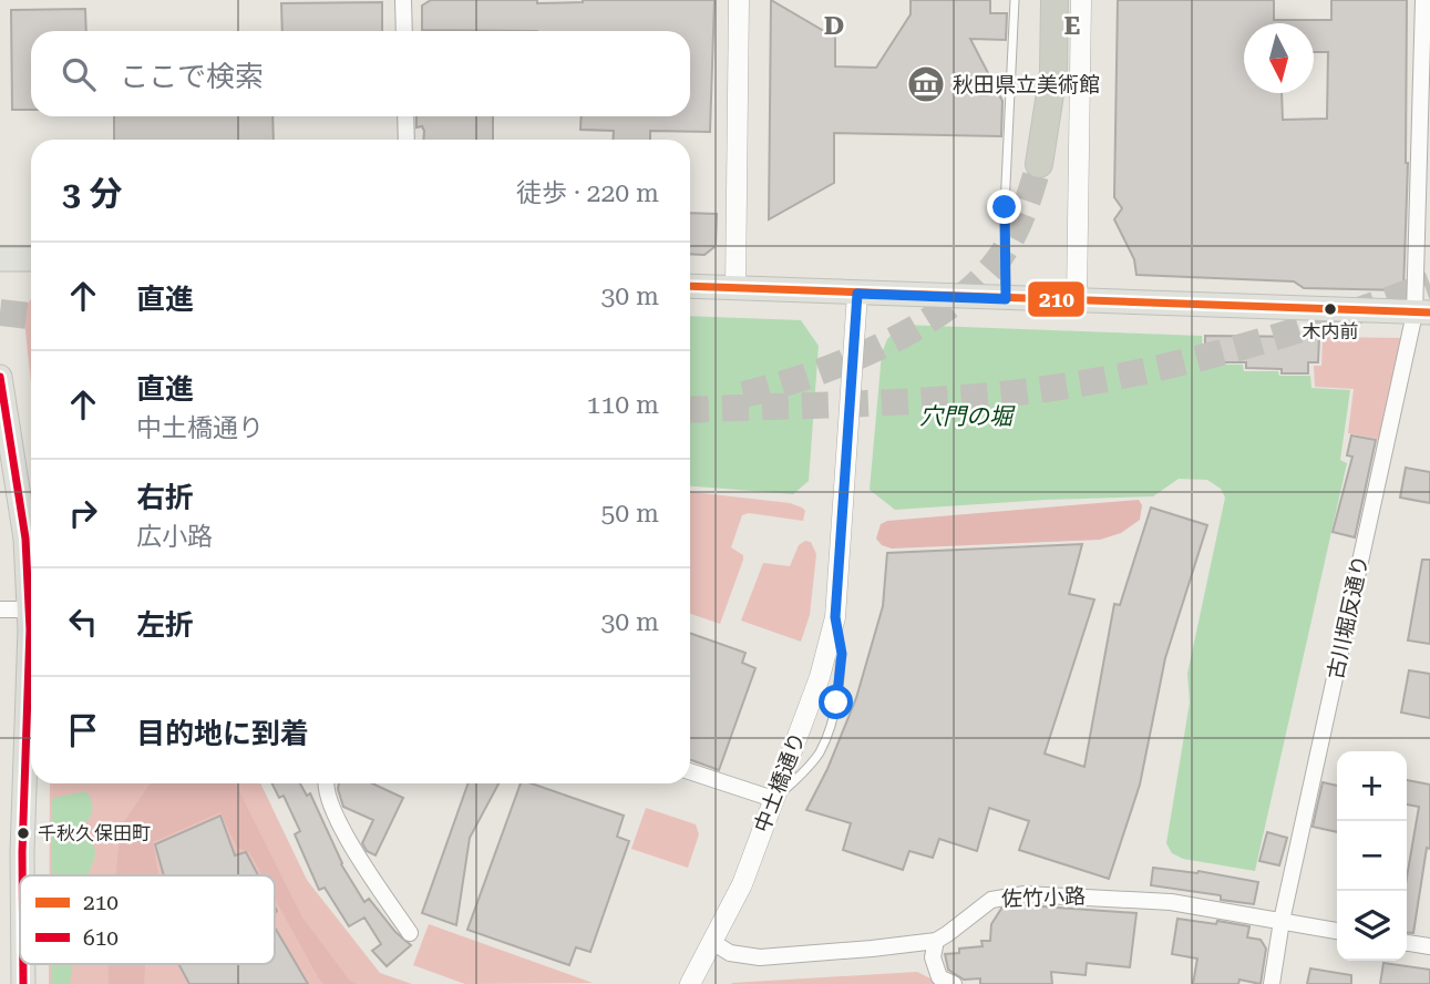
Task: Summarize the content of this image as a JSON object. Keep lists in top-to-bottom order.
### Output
{
  "streets": {
    "street": ["古川堀反通り", "中土橋通り", "佐竹小路"]
  },
  "crossings": [
    ["古川堀反通り", "佐竹小路"],
    ["中土橋通り", "佐竹小路"]
  ],
  "water": ["穴門の堀"],
  "places": {
    "museum": ["秋田県立美術館"],
    "other": ["木内前", "千秋久保田町"]
  },
  "lines": ["transit line 210", "transit line 610"],
  "legend": ["210", "610"],
  "north": "bottom",
  "page": {
    "search": "ここで検索",
    "heading": ["3 分", "徒歩 · 220 m"],
    "list": [
      ["直進", "30 m"],
      ["直進", "中土橋通り", "110 m"],
      ["右折", "広小路", "50 m"],
      ["左折", "30 m"],
      "目的地に到着"
    ],
    "map_buttons": ["+", "−"]
  },
  "grid": {
    "columns": ["D", "E"]
  }
}
